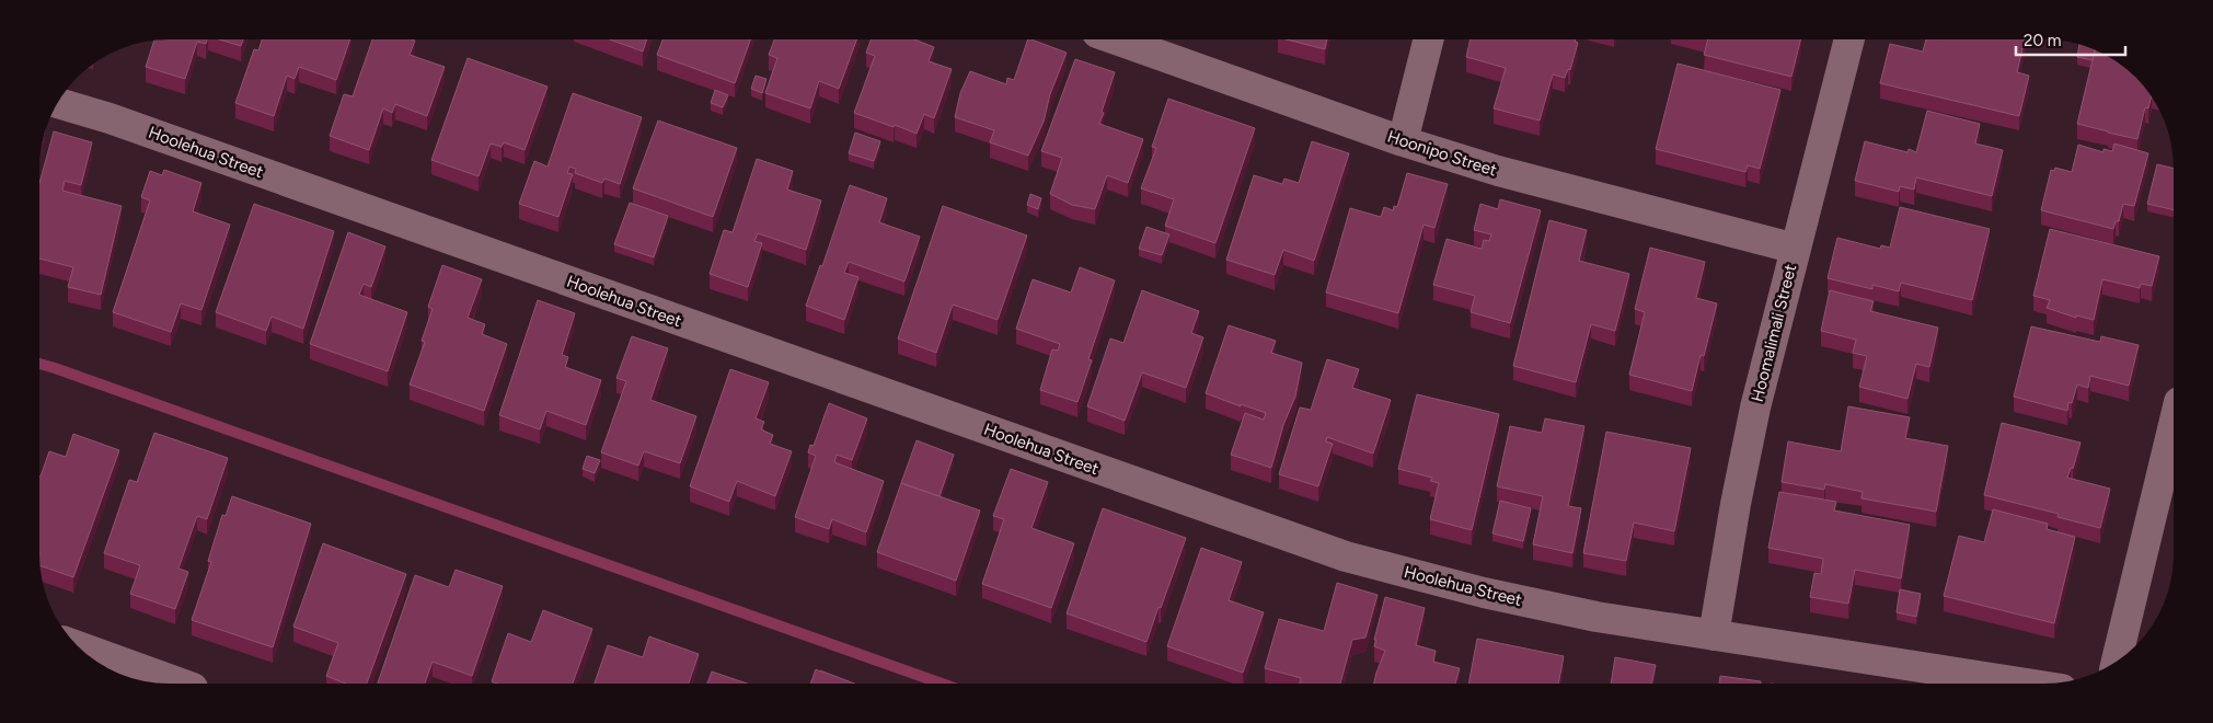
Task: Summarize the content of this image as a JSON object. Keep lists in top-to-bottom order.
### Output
{
  "streets": {
    "street": ["Hoolehua Street", "Hoonipo Street", "Hoomalimali Street"]
  },
  "crossings": [
    ["Hoolehua Street", "Hoomalimali Street"],
    ["Hoonipo Street", "Hoomalimali Street"]
  ],
  "scale_bar": "20 m"
}
